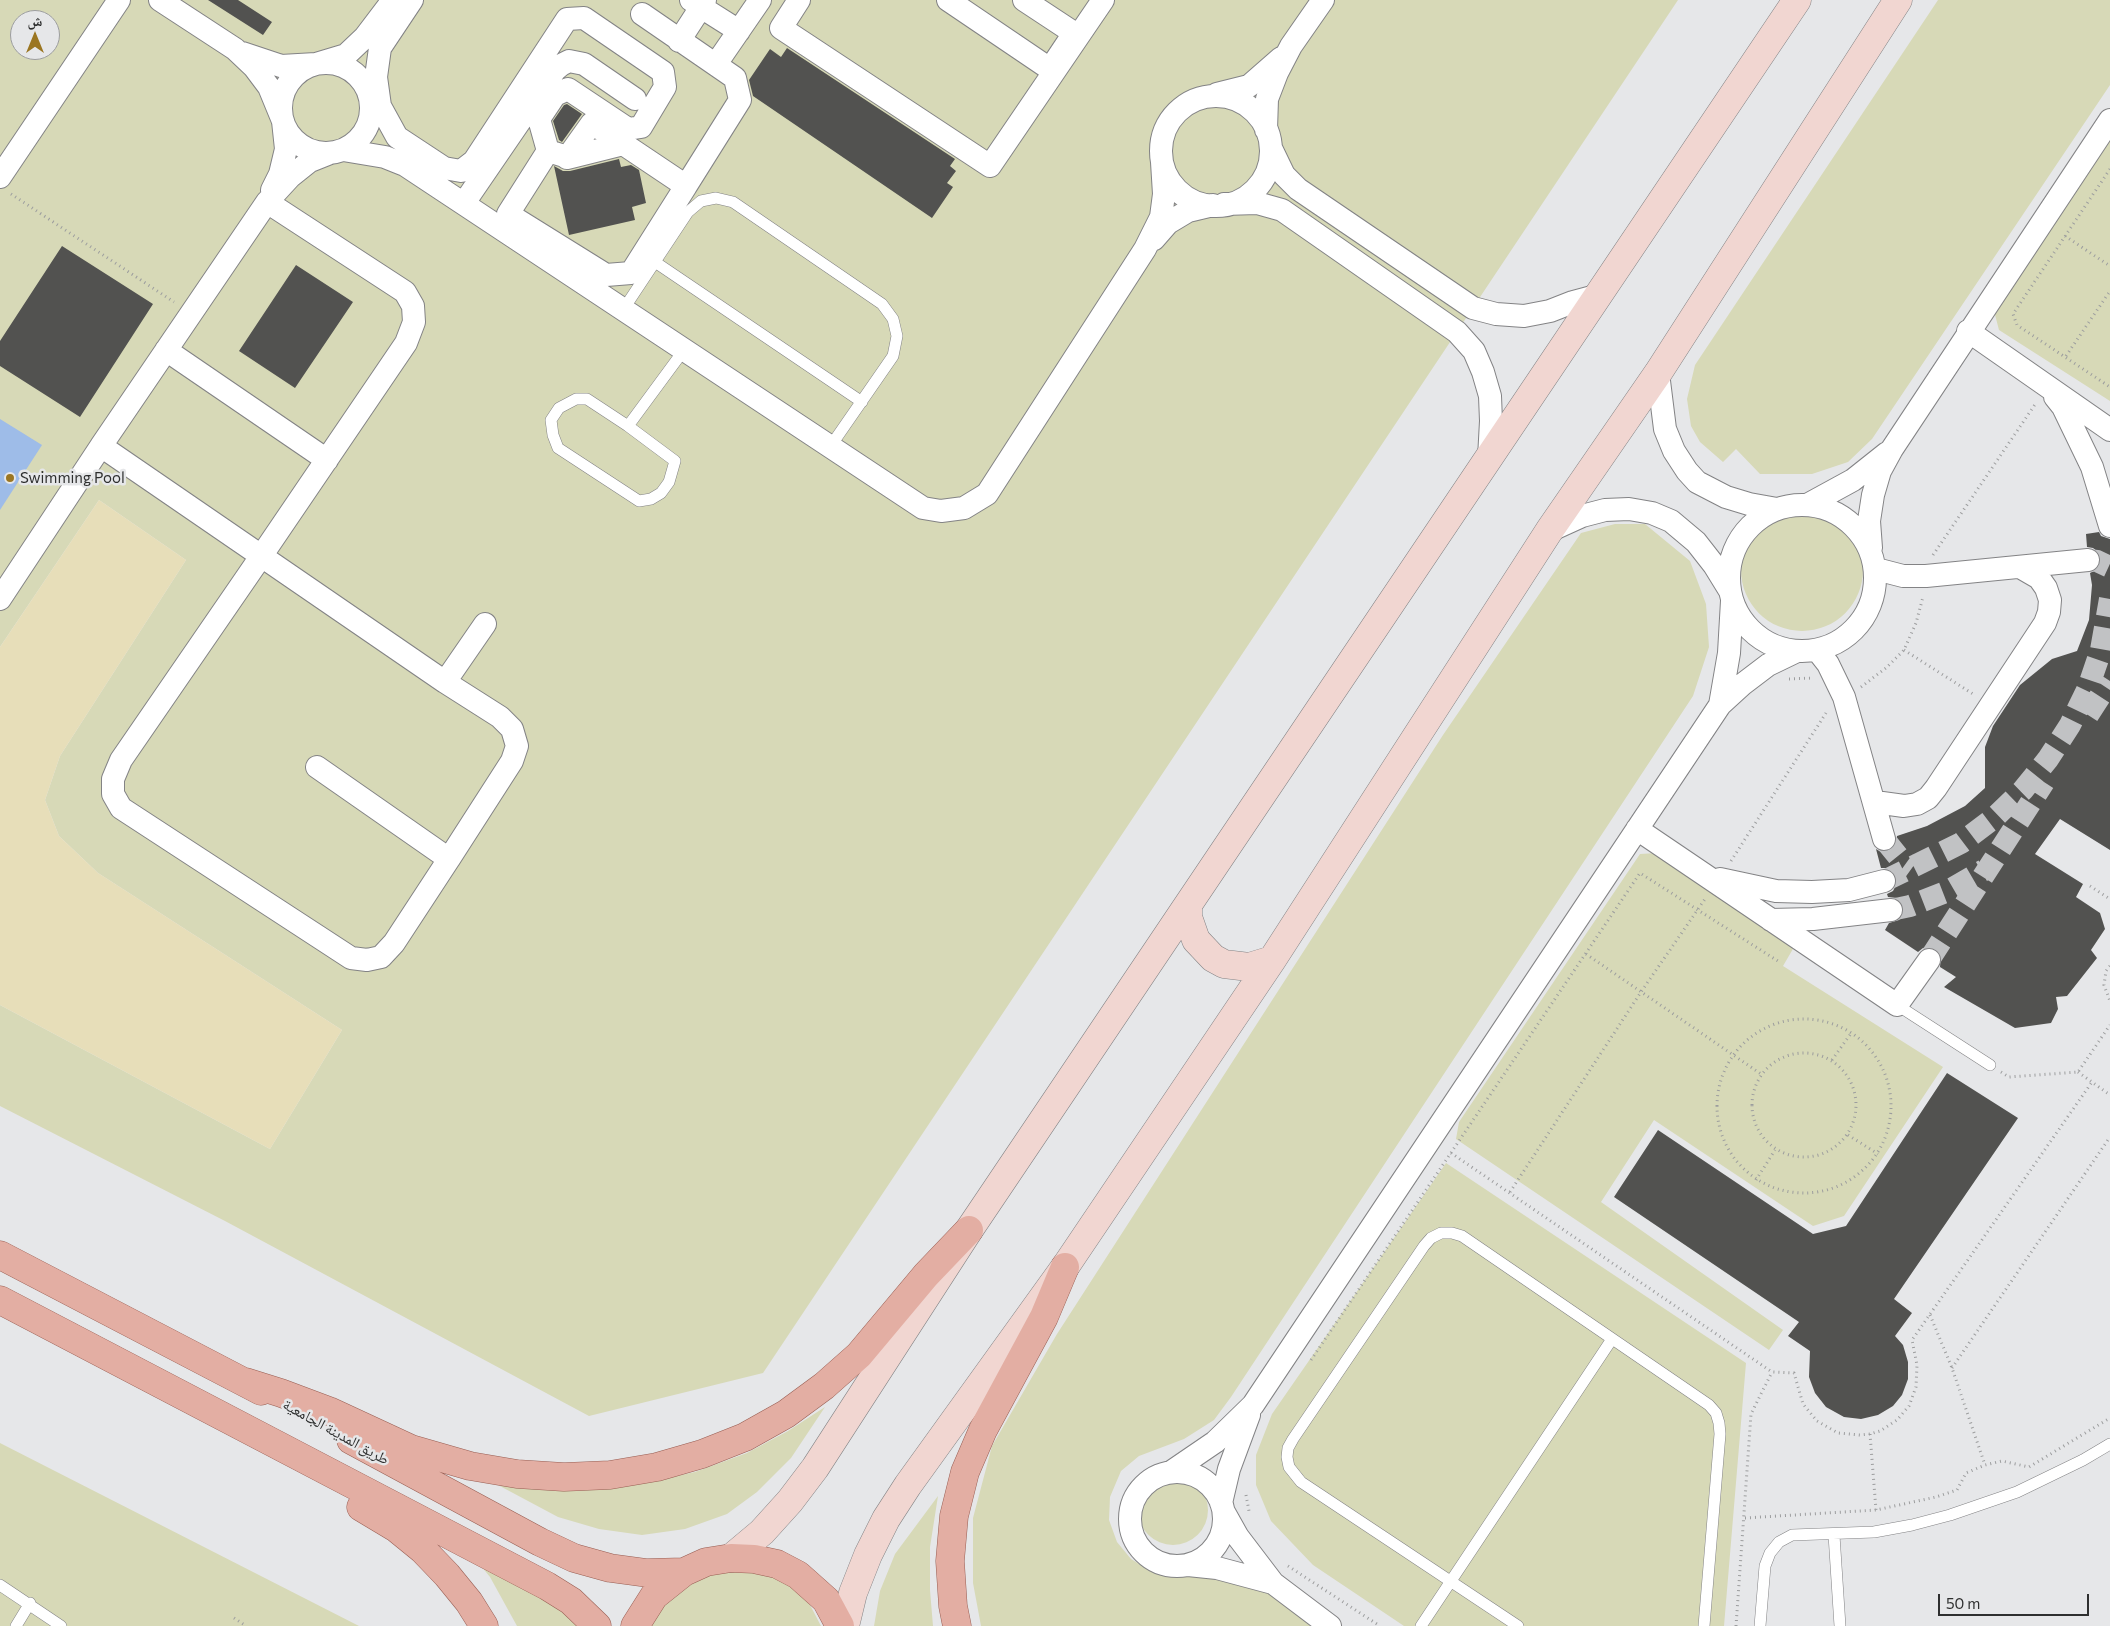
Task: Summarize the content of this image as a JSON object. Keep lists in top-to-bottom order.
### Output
{
  "streets": {
    "main road": ["طريق المدينة الجامعية"]
  },
  "places": ["Swimming Pool"],
  "scale_bar": "50 m",
  "north": "top"
}
